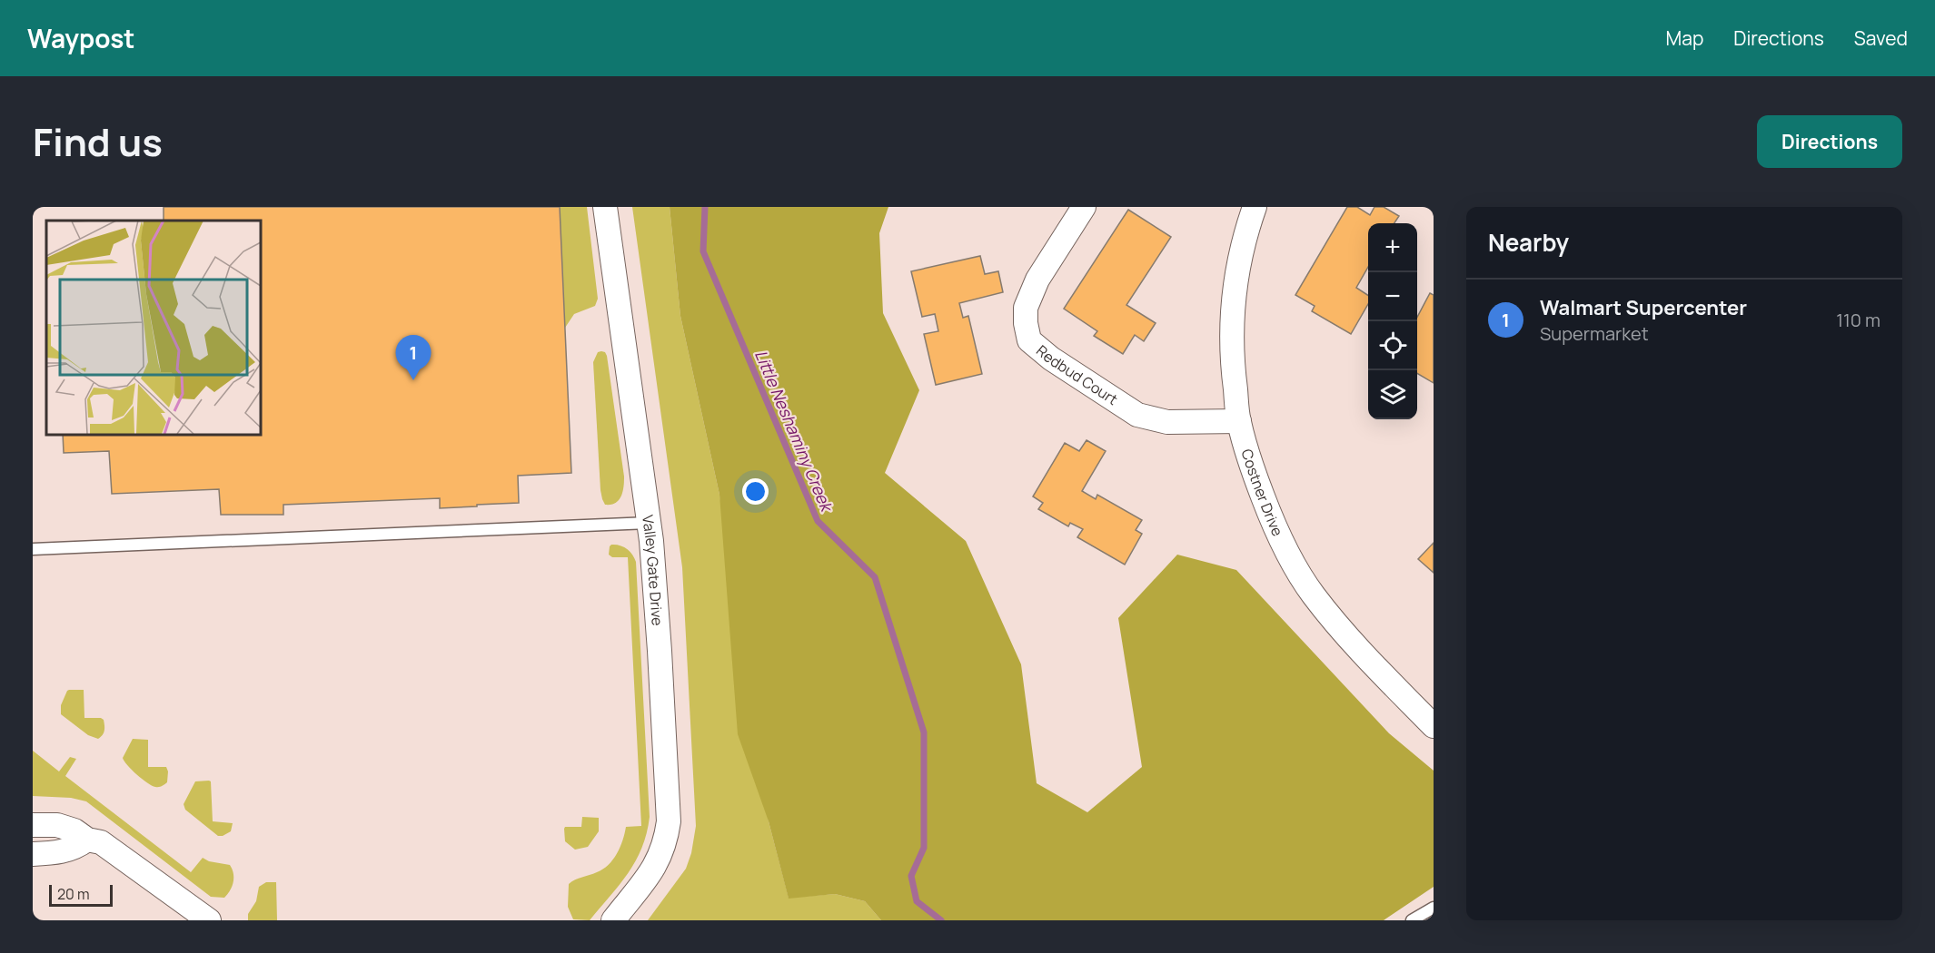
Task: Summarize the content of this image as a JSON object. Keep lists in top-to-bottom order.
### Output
{
  "streets": {
    "street": ["Redbud Court", "Costner Drive", "Valley Gate Drive"]
  },
  "crossings": [
    ["Redbud Court", "Costner Drive"]
  ],
  "water": ["Little Neshaminy Creek"],
  "scale_bar": "20 m",
  "page": {
    "header": "Waypost",
    "nav": ["Map", "Directions", "Saved"],
    "title": "Find us",
    "buttons": "Directions",
    "heading": "Nearby",
    "map_buttons": ["+", "−"],
    "list": [
      {
        "mark": "1",
        "name": "Walmart Supercenter",
        "note": "Supermarket",
        "value": "110 m"
      }
    ],
    "pins": "1",
    "scale": "20 m"
  }
}
